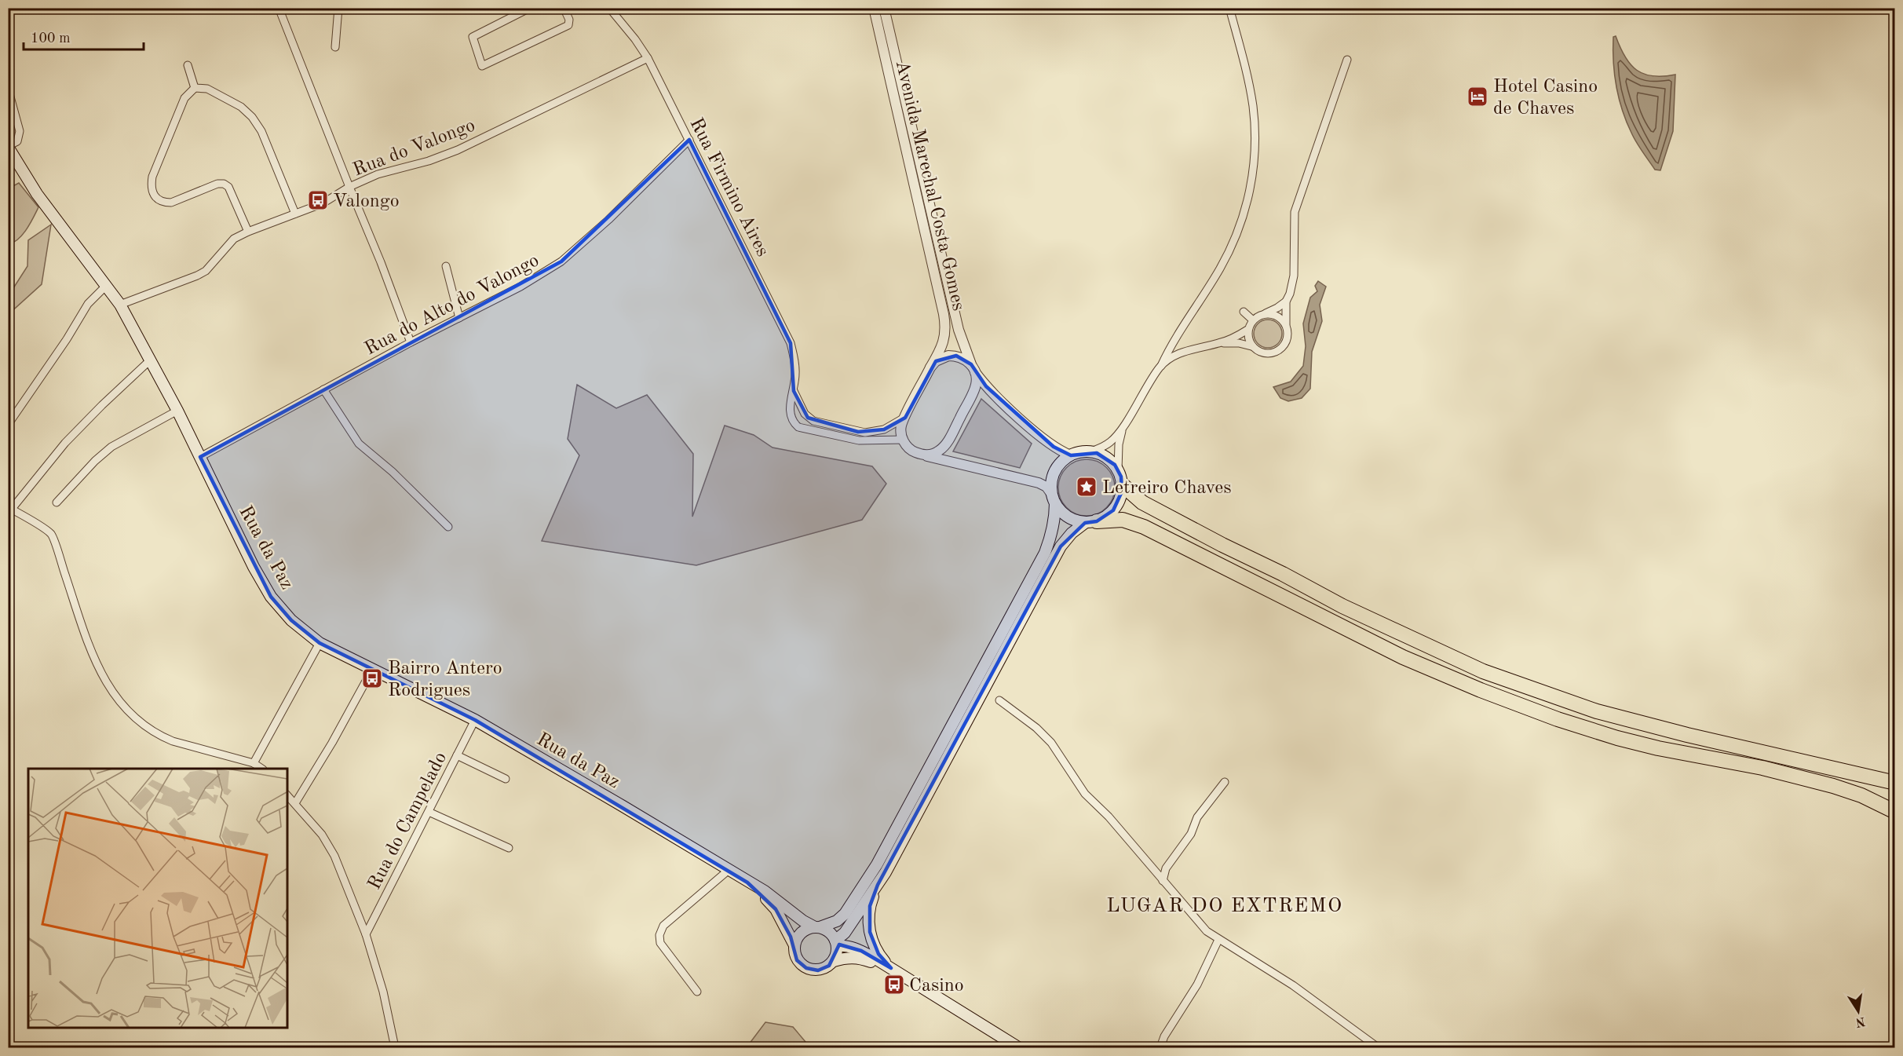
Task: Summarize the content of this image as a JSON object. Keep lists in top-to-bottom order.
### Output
{
  "streets": {
    "main road": ["Rua da Paz"],
    "street": [
      "Rua do Valongo",
      "Avenida Marechal Costa Gomes",
      "Rua Firmino Aires",
      "Rua do Alto do Valongo",
      "Rua do Campelado"
    ]
  },
  "crossings": [
    ["Rua do Valongo", "Rua Firmino Aires"],
    ["Rua do Valongo", "Rua da Paz"],
    ["Rua Firmino Aires", "Rua do Alto do Valongo"],
    ["Rua do Alto do Valongo", "Rua da Paz"],
    ["Rua da Paz", "Rua do Campelado"]
  ],
  "districts": ["LUGAR DO EXTREMO"],
  "places": {
    "hotel": ["Hotel Casino de Chaves"],
    "bus stop": ["Valongo", "Bairro Antero Rodrigues", "Casino"],
    "place": ["Letreiro Chaves"]
  },
  "scale_bar": "100 m",
  "north": "bottom"
}
